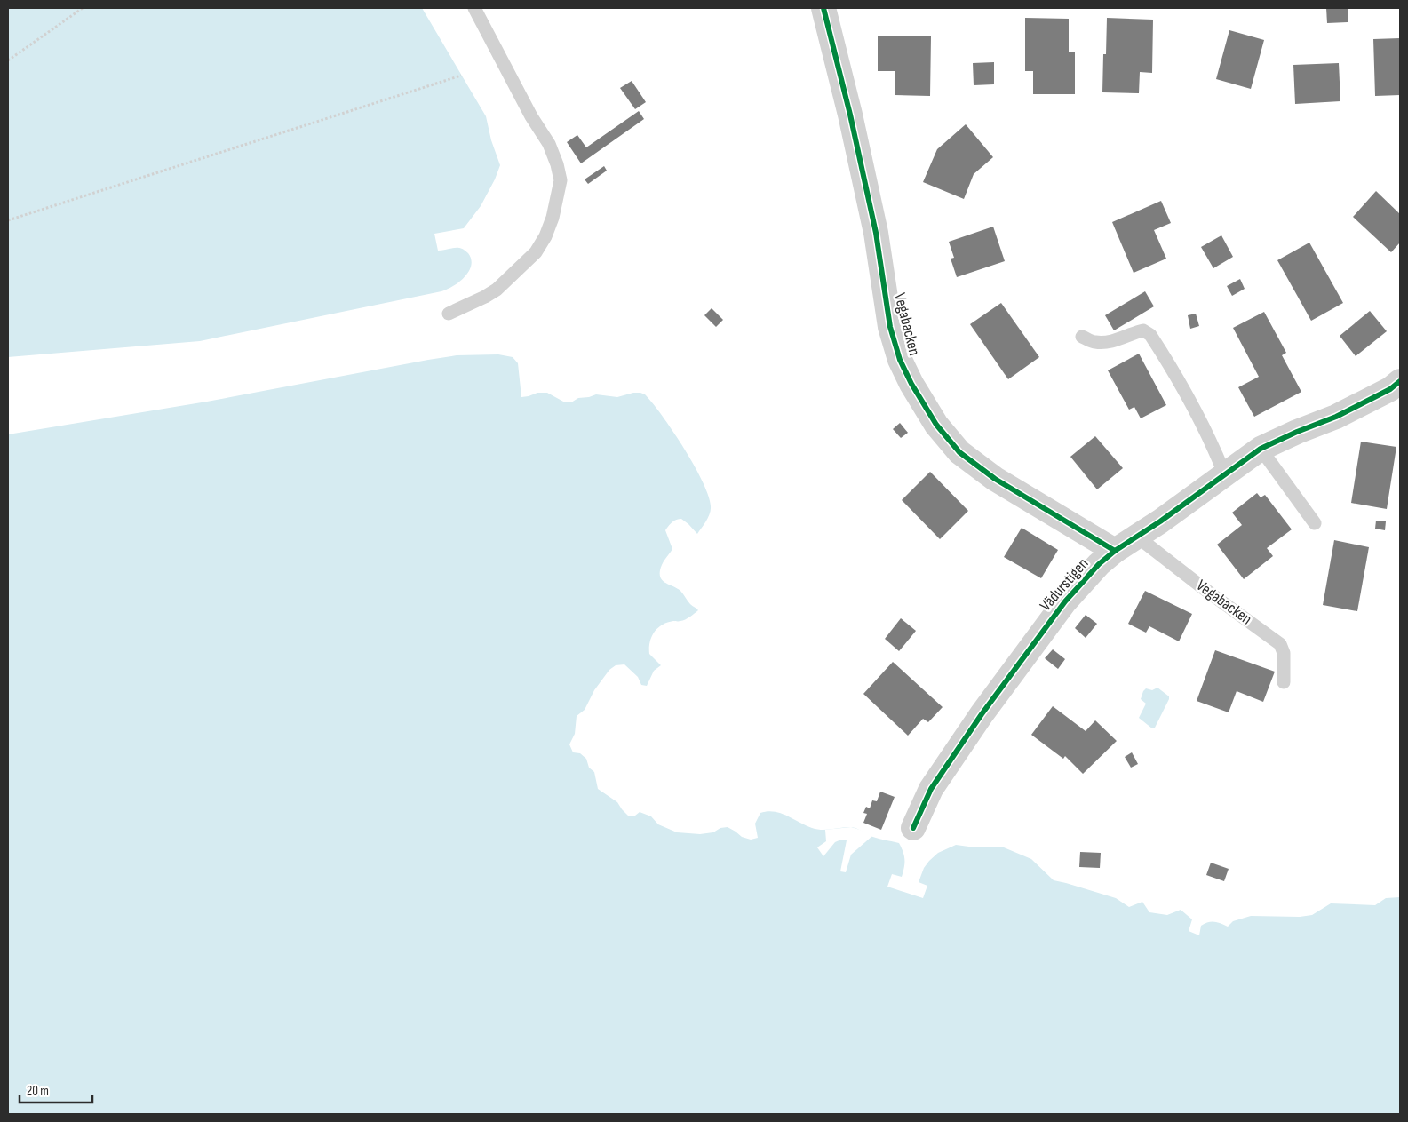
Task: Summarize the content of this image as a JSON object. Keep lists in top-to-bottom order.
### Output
{
  "streets": {
    "street": ["Vegabacken", "Vädurstigen"]
  },
  "crossings": [
    ["Vegabacken", "Vädurstigen"]
  ],
  "scale_bar": "20 m"
}
